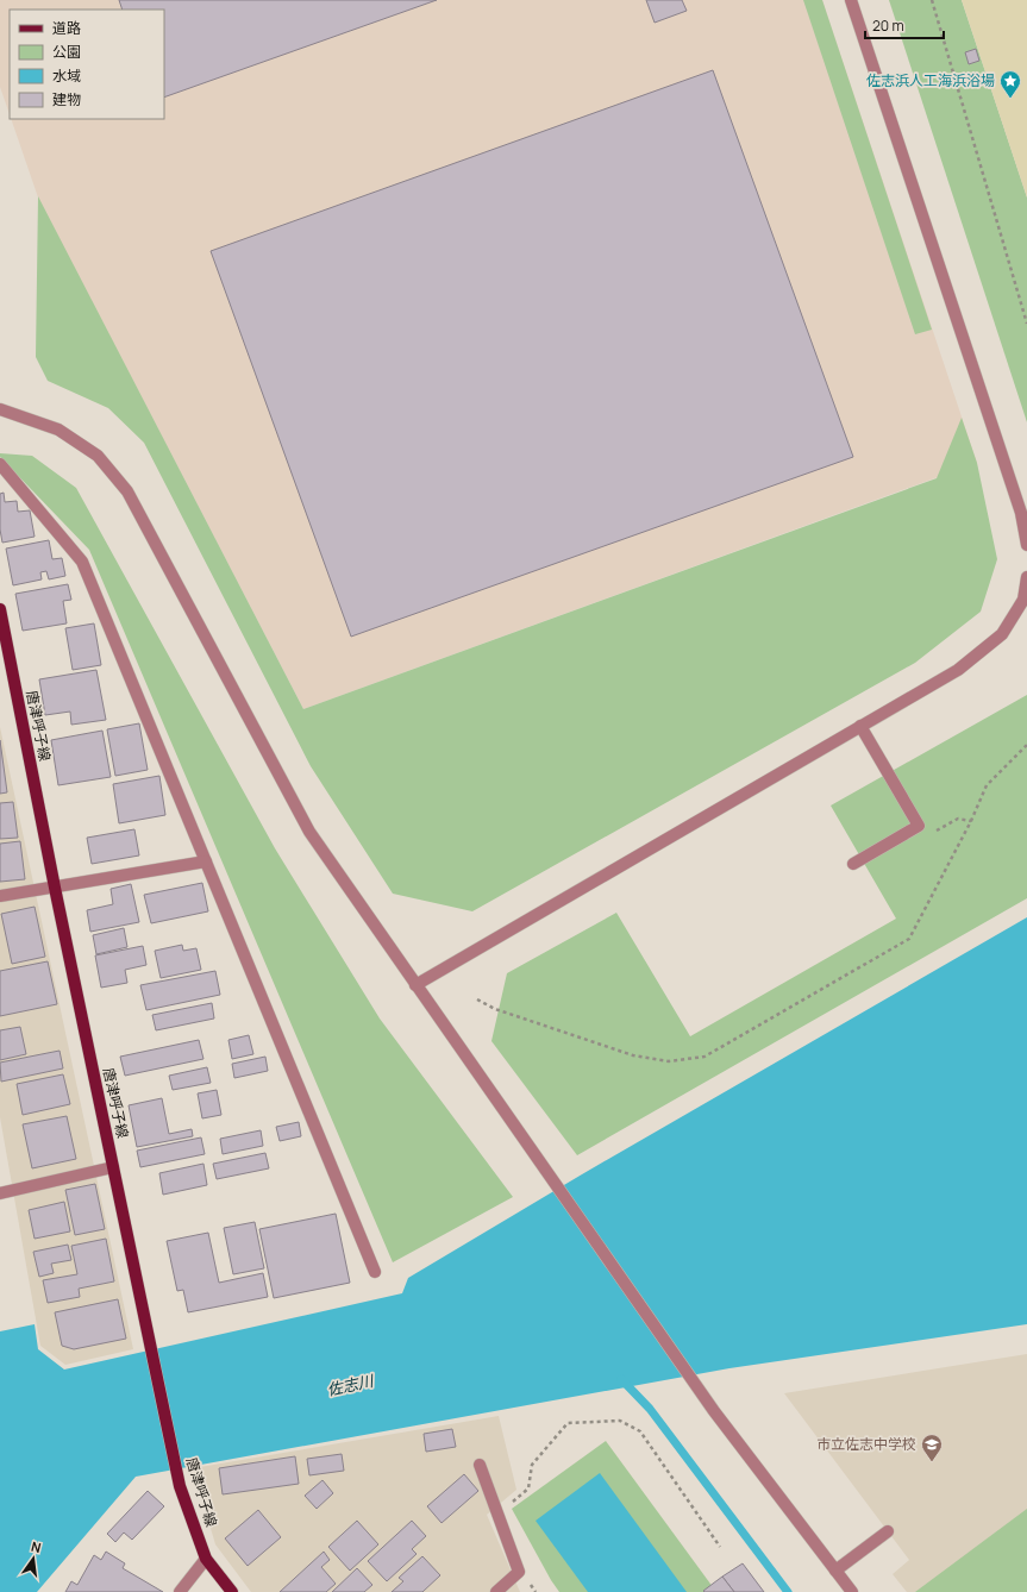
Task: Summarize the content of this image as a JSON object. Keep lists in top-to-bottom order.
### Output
{
  "streets": {
    "main road": ["唐津呼子線"]
  },
  "water": ["佐志川"],
  "places": {
    "place": ["佐志浜人工海浜浴場"],
    "school or university": ["市立佐志中学校"]
  },
  "legend": [
    "道路",
    "公園",
    "水域",
    "建物"
  ],
  "scale_bar": "20 m",
  "north": "top"
}
